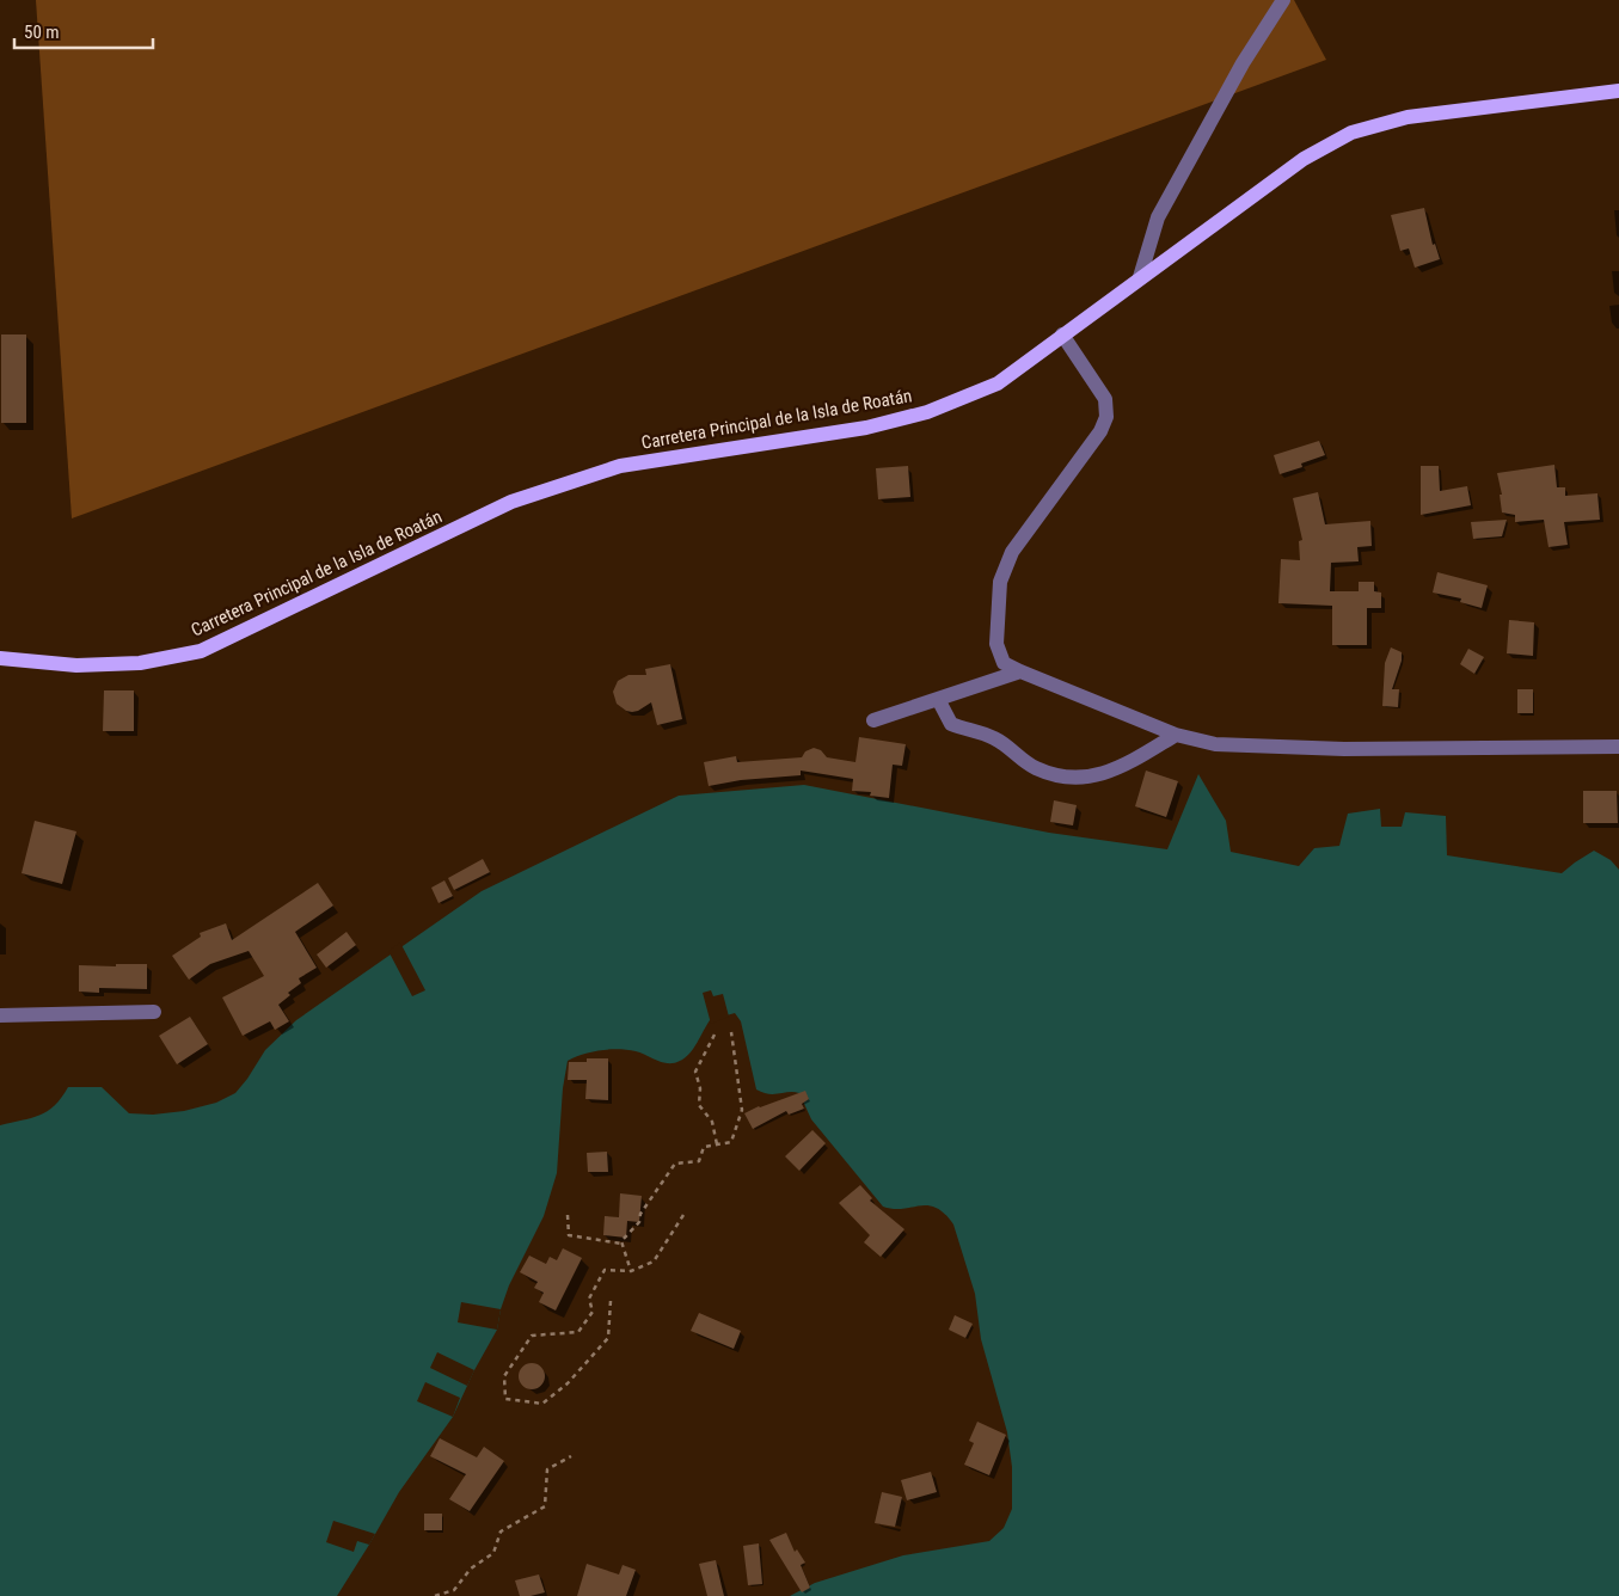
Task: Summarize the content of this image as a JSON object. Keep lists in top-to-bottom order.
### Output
{
  "streets": {
    "main road": ["Carretera Principal de la Isla de Roatán"]
  },
  "scale_bar": "50 m"
}
